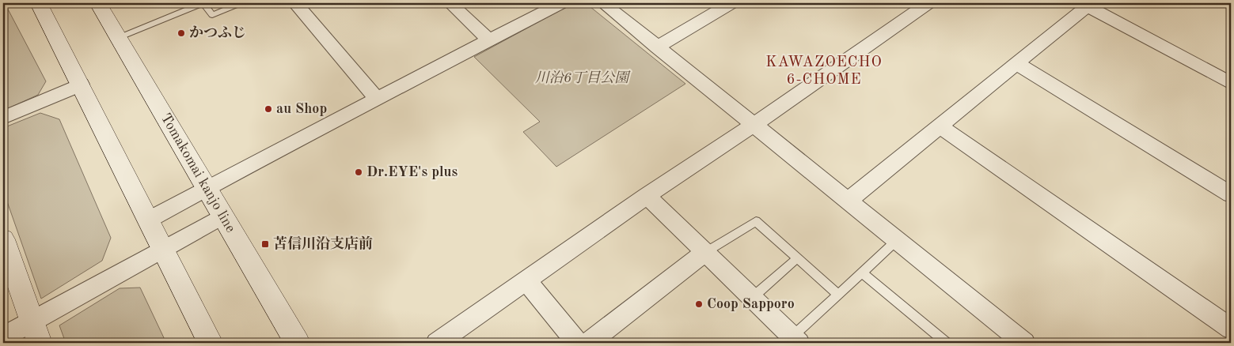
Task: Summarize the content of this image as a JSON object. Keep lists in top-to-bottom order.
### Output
{
  "streets": {
    "main road": ["Tomakomai kanjo line"]
  },
  "districts": ["KAWAZOECHO 6-CHOME"],
  "parks": ["川沿6丁目公園"],
  "places": {
    "other": [
      "かつふじ",
      "au Shop",
      "Dr.EYE's plus",
      "Coop Sapporo"
    ],
    "transit": ["苫信川沿支店前"]
  }
}
